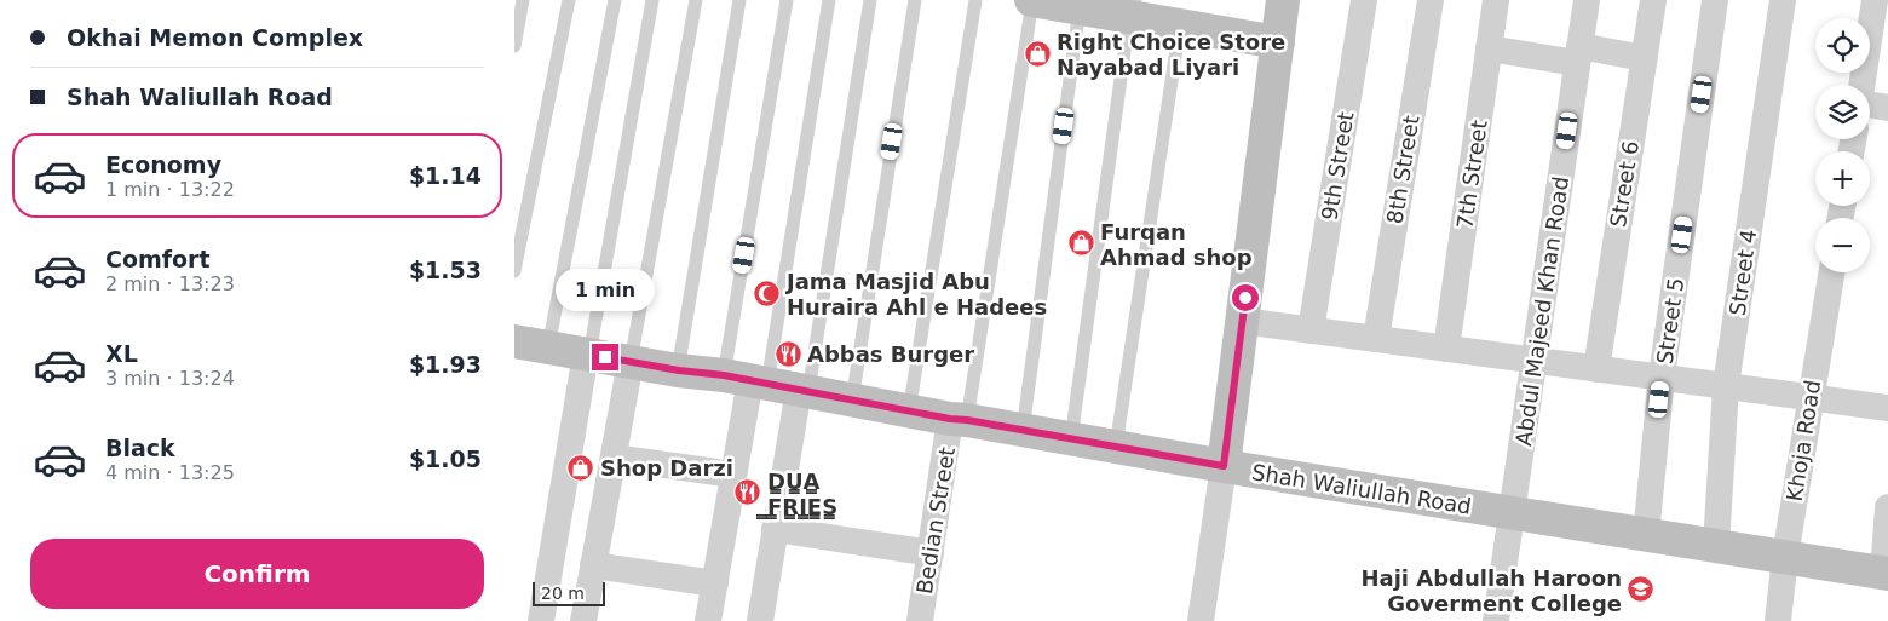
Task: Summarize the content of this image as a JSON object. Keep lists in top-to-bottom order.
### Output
{
  "streets": {
    "street": [
      "9th Street",
      "8th Street",
      "7th Street",
      "Street 6",
      "Street 4",
      "Abdul Majeed Khan Road",
      "Street 5",
      "Khoja Road",
      "Shah Waliullah Road",
      "Bedian Street"
    ]
  },
  "crossings": [
    ["Street 4", "Shah Waliullah Road"],
    ["Abdul Majeed Khan Road", "Shah Waliullah Road"],
    ["Street 5", "Shah Waliullah Road"],
    ["Khoja Road", "Shah Waliullah Road"],
    ["Shah Waliullah Road", "Bedian Street"]
  ],
  "places": {
    "shop": ["Right Choice Store Nayabad Liyari", "Furqan Ahmad shop", "Shop Darzi"],
    "mosque": ["Jama Masjid Abu Huraira Ahl e Hadees"],
    "restaurant": ["Abbas Burger", "D̳U̳A̳ ̳F̳R̳I̳E̳S̳"],
    "school or university": ["Haji Abdullah Haroon Goverment College"]
  },
  "scale_bar": "20 m",
  "page": {
    "banner": ["Okhai Memon Complex", "Shah Waliullah Road"],
    "map_buttons": ["+", "−"],
    "list": [
      {
        "name": "Economy",
        "note": "1 min · 13:22",
        "value": "$1.14"
      },
      {
        "name": "Comfort",
        "note": "2 min · 13:23",
        "value": "$1.53"
      },
      {
        "name": "XL",
        "note": "3 min · 13:24",
        "value": "$1.93"
      },
      {
        "name": "Black",
        "note": "4 min · 13:25",
        "value": "$1.05"
      }
    ],
    "bubble": "1 min",
    "buttons": "Confirm",
    "scale": "20 m"
  }
}
